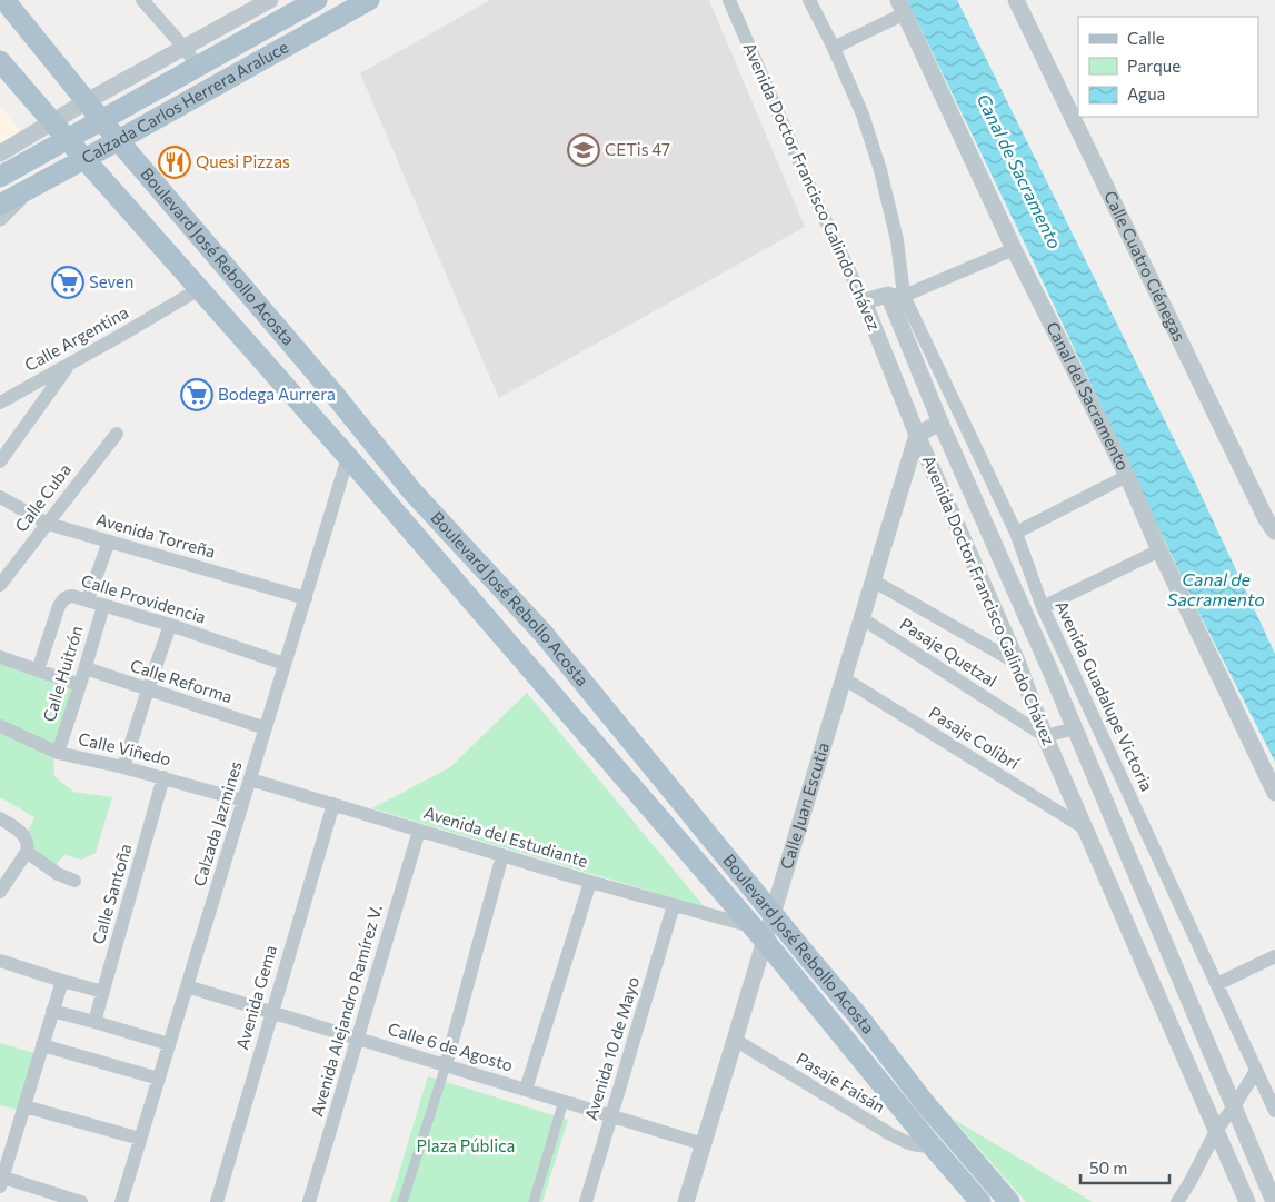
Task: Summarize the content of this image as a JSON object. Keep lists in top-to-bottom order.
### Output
{
  "streets": {
    "main road": ["Calzada Carlos Herrera Araluce", "Boulevard José Rebollo Acosta"],
    "street": [
      "Avenida Doctor Francisco Galindo Chávez",
      "Calle Cuatro Ciénegas",
      "Calle Argentina",
      "Canal del Sacramento",
      "Calle Cuba",
      "Avenida Torreña",
      "Calle Providencia",
      "Pasaje Quetzal",
      "Calle Huitrón",
      "Calle Reforma",
      "Avenida Guadalupe Victoria",
      "Pasaje Colibrí",
      "Calle Viñedo",
      "Calle Juan Escutia",
      "Calzada Jazmines",
      "Avenida del Estudiante",
      "Calle Santoña",
      "Avenida Gema",
      "Avenida Alejandro Ramírez V.",
      "Calle 6 de Agosto",
      "Avenida 10 de Mayo",
      "Pasaje Faisán"
    ]
  },
  "crossings": [
    ["Calzada Carlos Herrera Araluce", "Boulevard José Rebollo Acosta"],
    ["Avenida Doctor Francisco Galindo Chávez", "Pasaje Quetzal"],
    ["Avenida Doctor Francisco Galindo Chávez", "Avenida Guadalupe Victoria"],
    ["Avenida Doctor Francisco Galindo Chávez", "Pasaje Colibrí"],
    ["Avenida Doctor Francisco Galindo Chávez", "Calle Juan Escutia"],
    ["Boulevard José Rebollo Acosta", "Calle Argentina"],
    ["Boulevard José Rebollo Acosta", "Calle Juan Escutia"],
    ["Boulevard José Rebollo Acosta", "Calzada Jazmines"],
    ["Boulevard José Rebollo Acosta", "Avenida del Estudiante"],
    ["Boulevard José Rebollo Acosta", "Pasaje Faisán"],
    ["Calle Cuba", "Avenida Torreña"],
    ["Avenida Torreña", "Calzada Jazmines"],
    ["Calle Providencia", "Calle Huitrón"],
    ["Calle Providencia", "Calzada Jazmines"],
    ["Pasaje Quetzal", "Calle Juan Escutia"],
    ["Calle Huitrón", "Calle Reforma"],
    ["Calle Huitrón", "Calle Viñedo"],
    ["Calle Reforma", "Calzada Jazmines"],
    ["Pasaje Colibrí", "Calle Juan Escutia"],
    ["Calle Viñedo", "Calzada Jazmines"],
    ["Calle Viñedo", "Calle Santoña"],
    ["Calle Juan Escutia", "Avenida del Estudiante"],
    ["Calle Juan Escutia", "Calle 6 de Agosto"],
    ["Calle Juan Escutia", "Pasaje Faisán"],
    ["Calzada Jazmines", "Avenida del Estudiante"],
    ["Calzada Jazmines", "Calle 6 de Agosto"],
    ["Avenida del Estudiante", "Avenida Gema"],
    ["Avenida del Estudiante", "Avenida Alejandro Ramírez V."],
    ["Avenida del Estudiante", "Avenida 10 de Mayo"],
    ["Avenida Gema", "Calle 6 de Agosto"],
    ["Avenida Alejandro Ramírez V.", "Calle 6 de Agosto"],
    ["Calle 6 de Agosto", "Avenida 10 de Mayo"]
  ],
  "water": ["Canal de Sacramento"],
  "parks": ["Plaza Pública"],
  "places": {
    "school or university": ["CETis 47"],
    "restaurant": ["Quesi Pizzas"],
    "supermarket": ["Seven", "Bodega Aurrera"]
  },
  "legend": ["Calle", "Parque", "Agua"],
  "scale_bar": "50 m"
}
